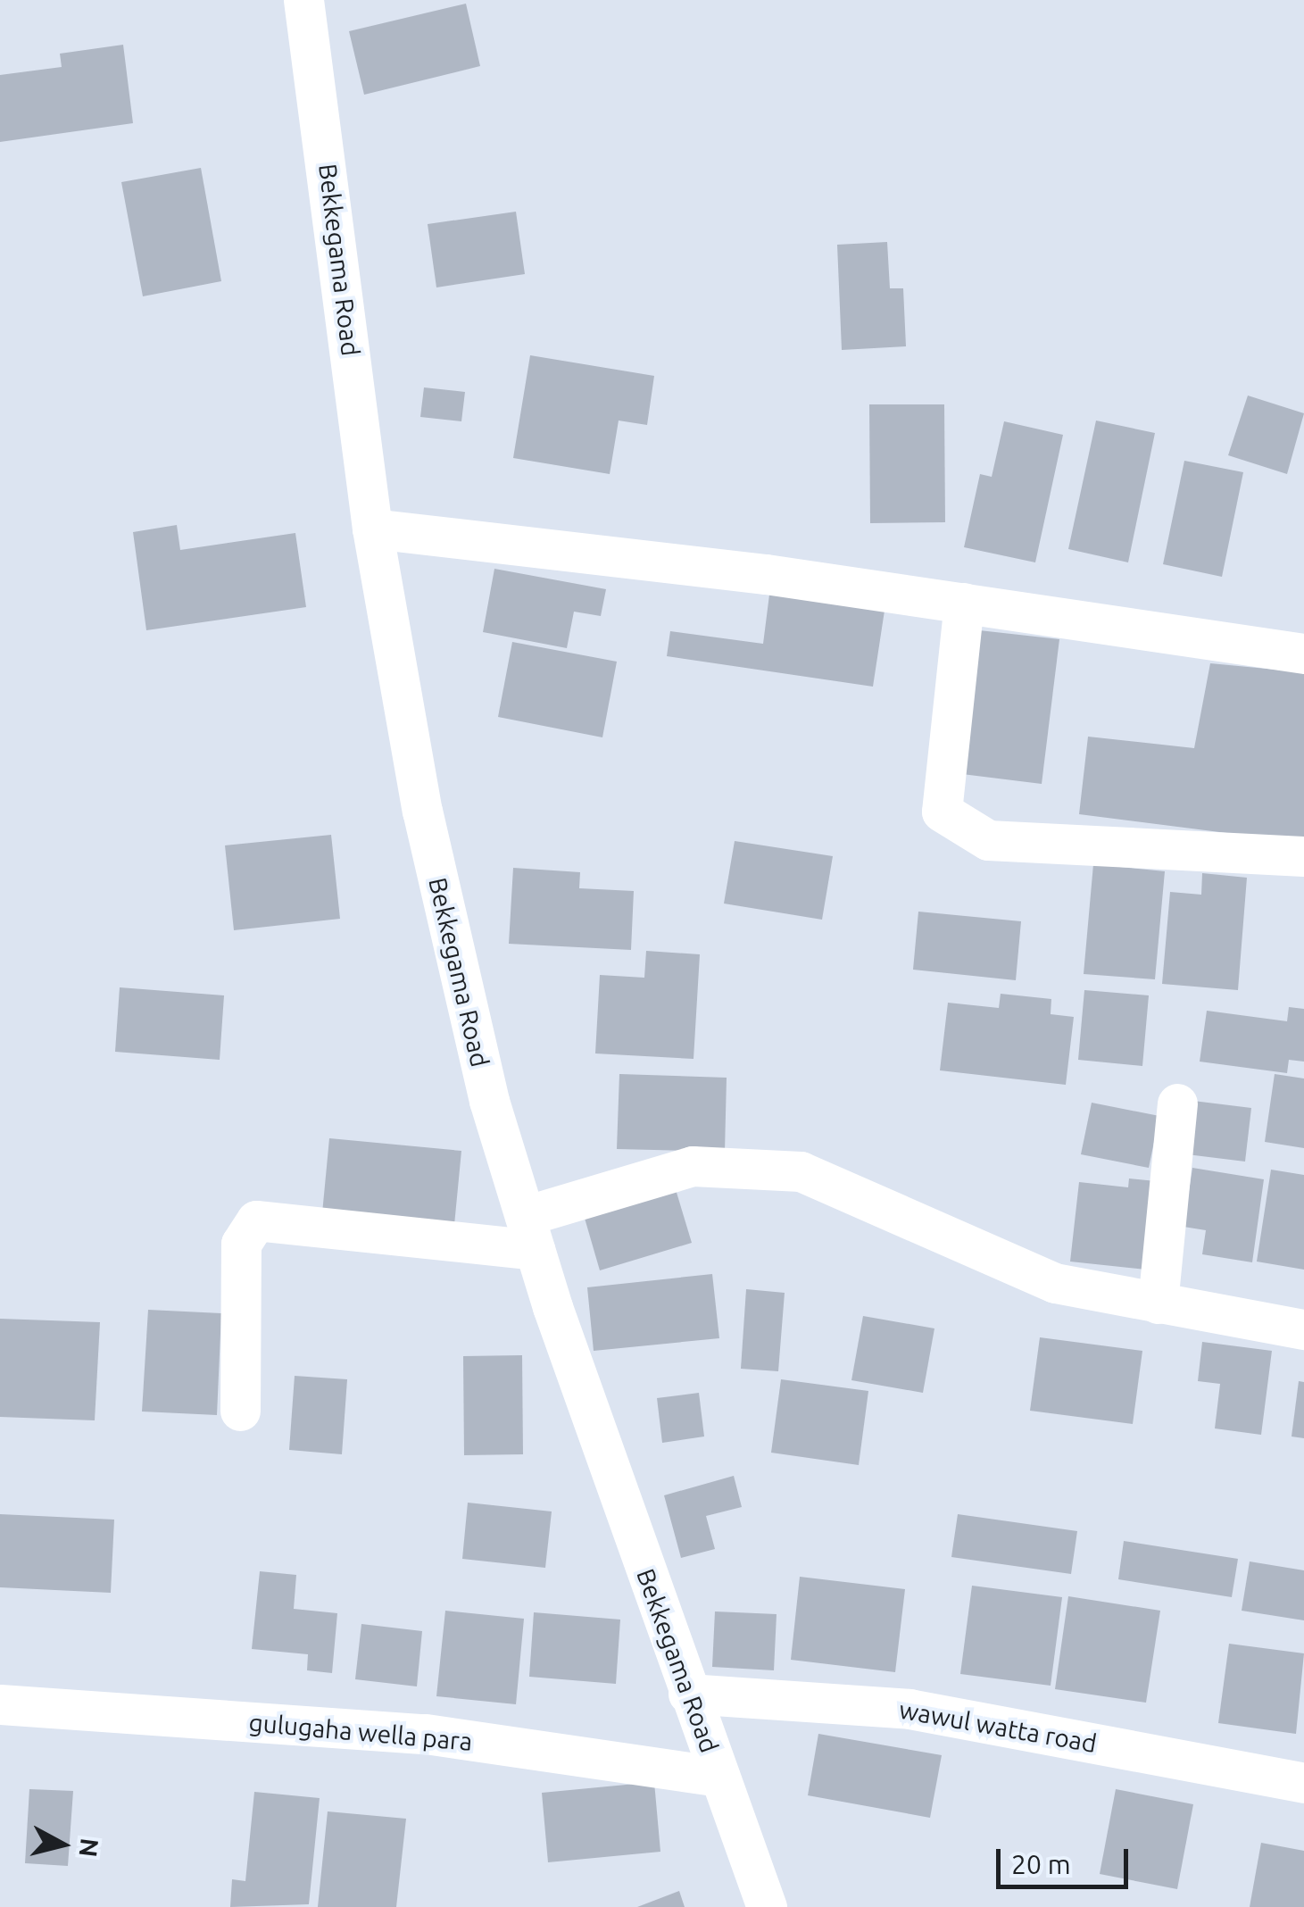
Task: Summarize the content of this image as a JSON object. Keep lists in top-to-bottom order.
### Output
{
  "streets": {
    "street": ["Bekkegama Road", "wawul watta road", "gulugaha wella para"]
  },
  "crossings": [
    ["Bekkegama Road", "wawul watta road"],
    ["Bekkegama Road", "gulugaha wella para"]
  ],
  "scale_bar": "20 m",
  "north": "right"
}
